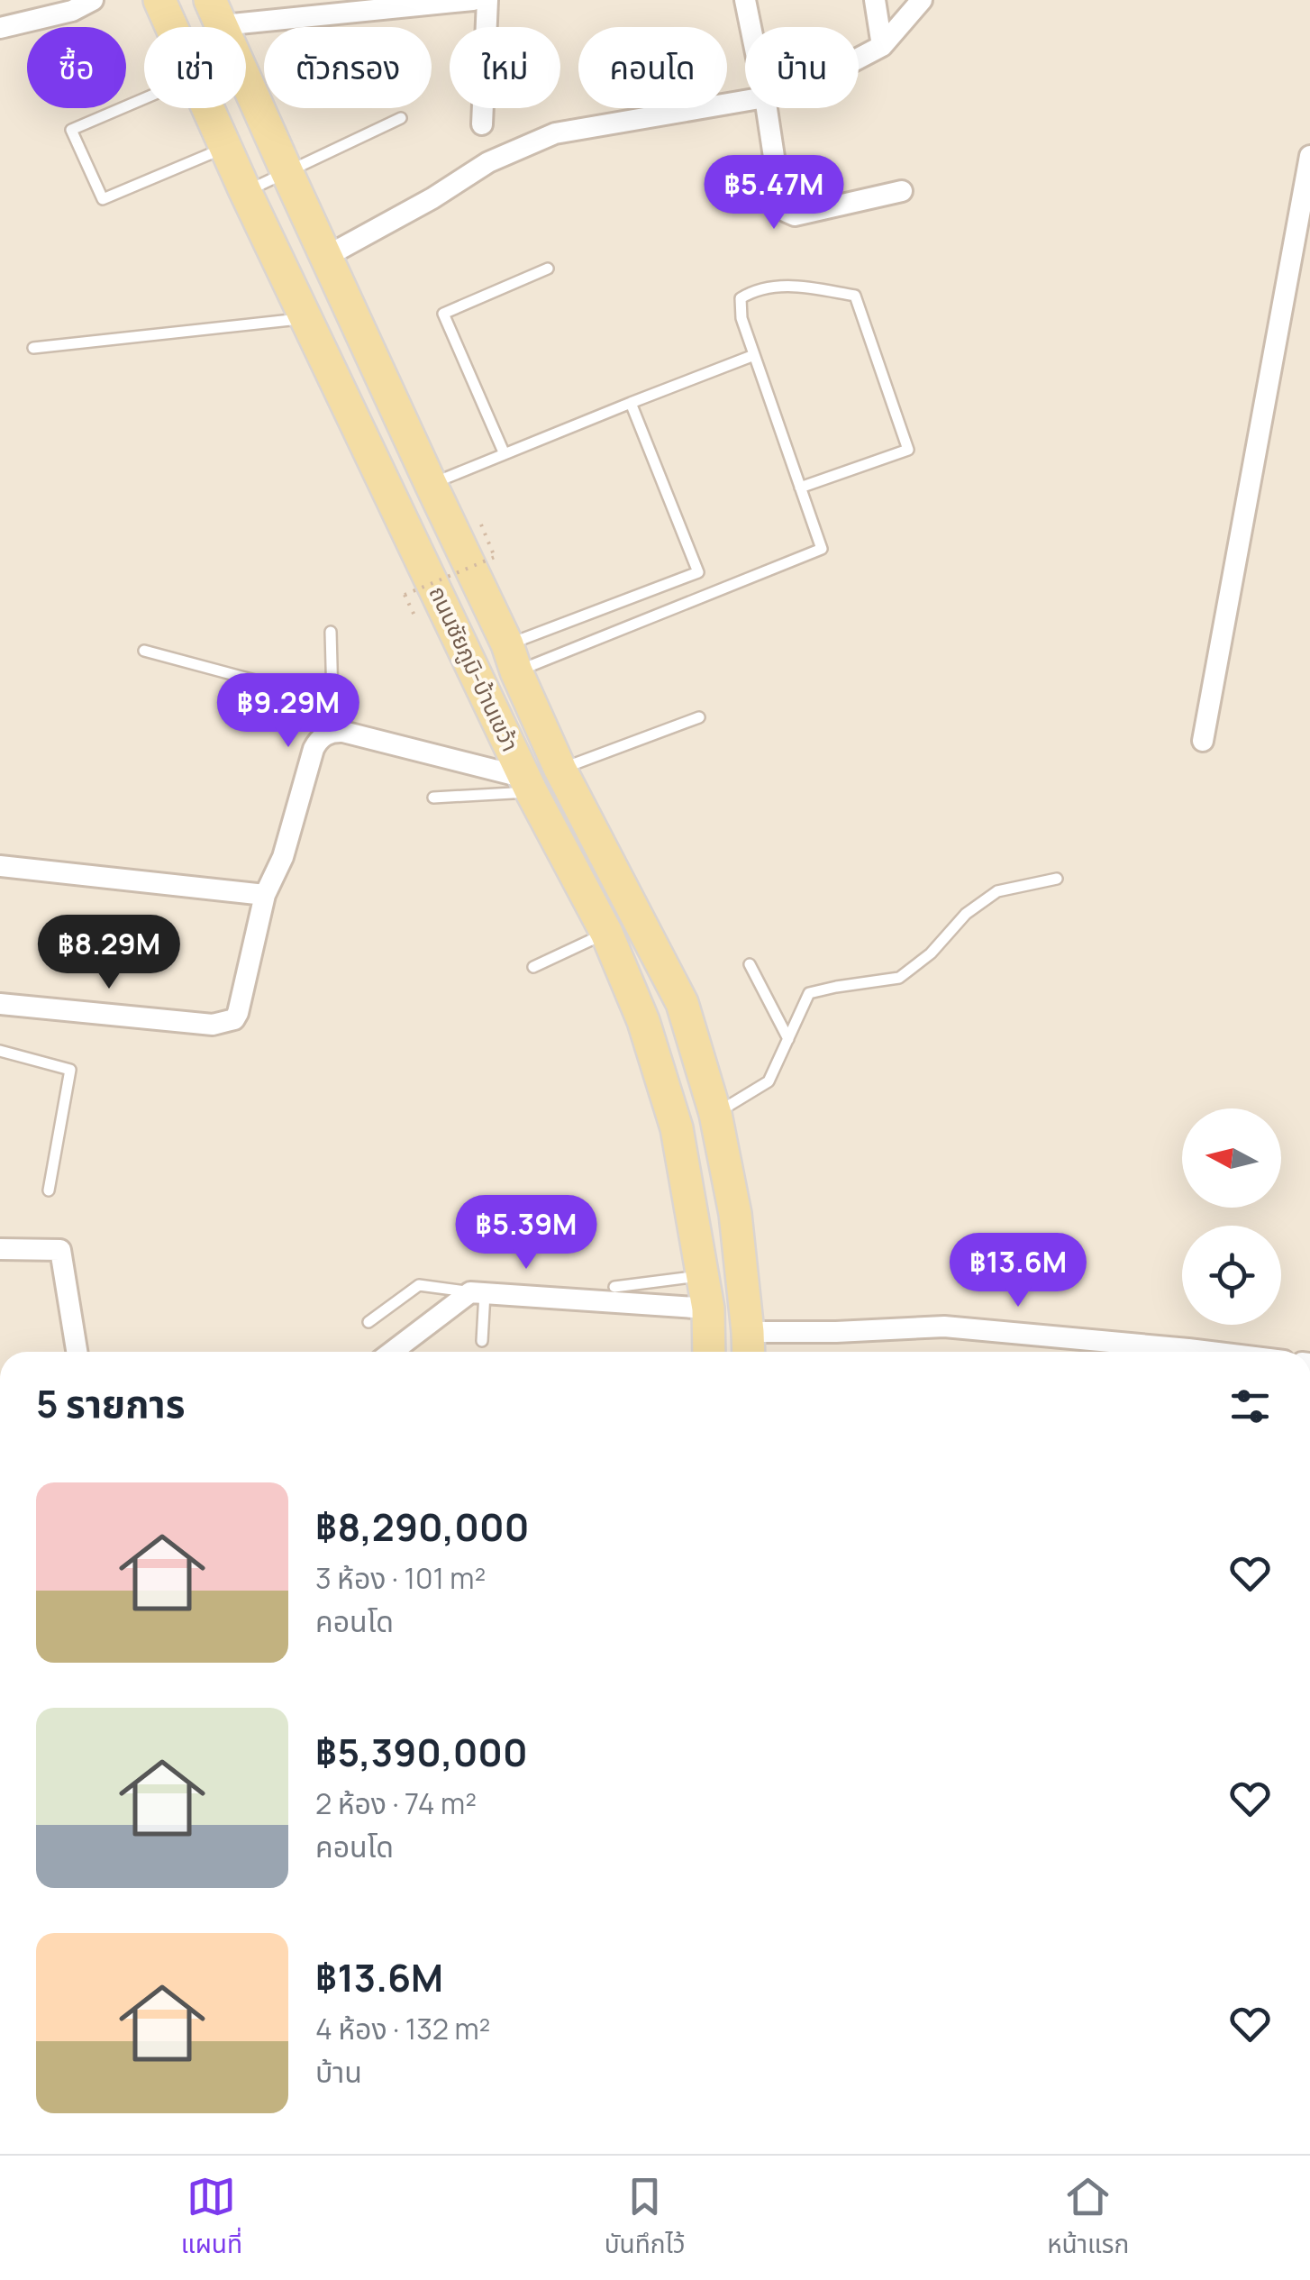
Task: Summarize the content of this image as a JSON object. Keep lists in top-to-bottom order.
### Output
{
  "streets": {
    "main road": ["ถนนชัยภูมิ-บ้านเขว้า"]
  },
  "north": "left",
  "page": {
    "chip": [
      "ซื้อ",
      "เช่า",
      "ตัวกรอง",
      "ใหม่",
      "คอนโด",
      "บ้าน"
    ],
    "price": [
      "฿5.47M",
      "฿9.29M",
      "฿8.29M",
      "฿5.39M",
      "฿13.6M"
    ],
    "heading": "5 รายการ",
    "list": [
      {
        "name": "฿8,290,000",
        "note": "3 ห้อง · 101 m² · คอนโด"
      },
      {
        "name": "฿5,390,000",
        "note": "2 ห้อง · 74 m² · คอนโด"
      },
      {
        "name": "฿13.6M",
        "note": "4 ห้อง · 132 m² · บ้าน"
      }
    ],
    "tabs": ["แผนที่", "บันทึกไว้", "หน้าแรก"]
  }
}
